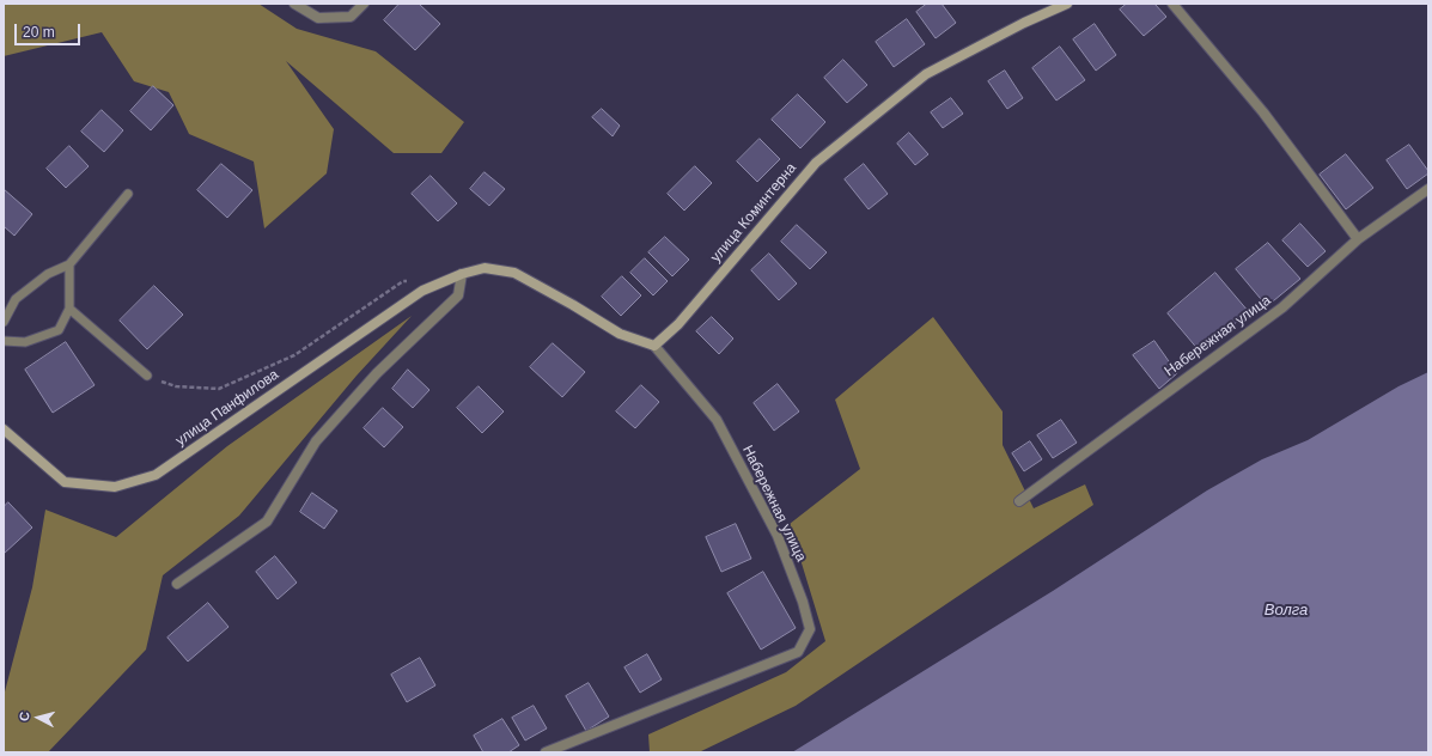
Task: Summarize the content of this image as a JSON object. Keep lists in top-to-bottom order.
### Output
{
  "streets": {
    "street": ["улица Коминтерна", "Набережная улица", "улица Панфилова"]
  },
  "crossings": [
    ["улица Коминтерна", "Набережная улица"]
  ],
  "water": ["Волга"],
  "scale_bar": "20 m",
  "north": "left"
}
